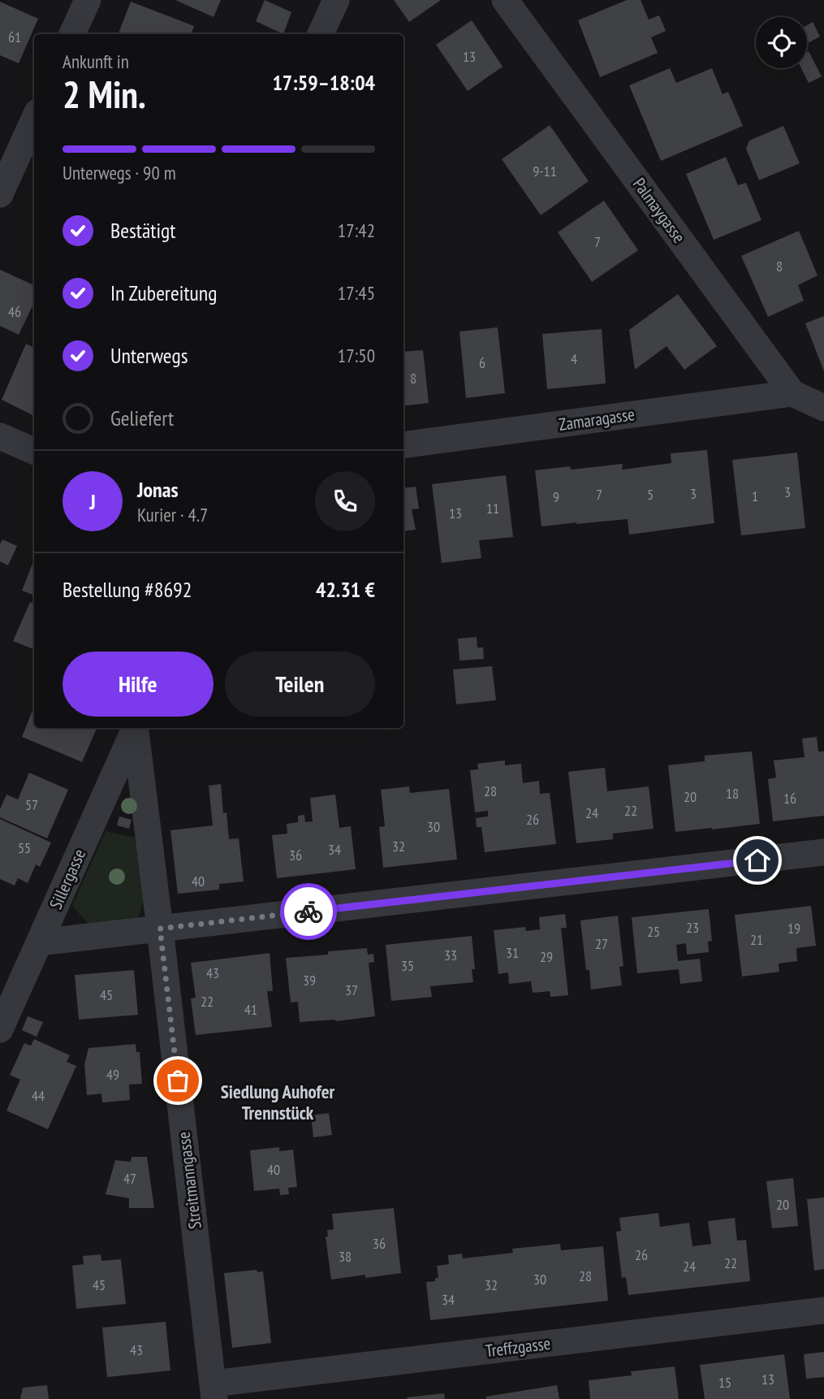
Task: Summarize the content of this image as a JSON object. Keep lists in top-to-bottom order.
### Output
{
  "streets": {
    "street": [
      "Palmaygasse",
      "Zamaragasse",
      "Sillergasse",
      "Streitmanngasse",
      "Treffzgasse"
    ]
  },
  "crossings": [
    ["Palmaygasse", "Zamaragasse"],
    ["Streitmanngasse", "Treffzgasse"]
  ],
  "districts": ["Siedlung Auhofer Trennstück"],
  "house_numbers": [
    "61",
    "13",
    "9-11",
    "7",
    "8",
    "46",
    "4",
    "6",
    "8",
    "3",
    "3",
    "7",
    "5",
    "1",
    "9",
    "11",
    "13",
    "28",
    "18",
    "20",
    "16",
    "57",
    "22",
    "24",
    "26",
    "30",
    "32",
    "55",
    "34",
    "36",
    "40",
    "23",
    "19",
    "25",
    "21",
    "27",
    "31",
    "33",
    "29",
    "35",
    "43",
    "39",
    "37",
    "45",
    "22",
    "41",
    "49",
    "44",
    "40",
    "47",
    "20",
    "36",
    "26",
    "38",
    "22",
    "24",
    "28",
    "30",
    "45",
    "32",
    "34",
    "43",
    "13",
    "15"
  ],
  "page": {
    "heading": ["2 Min.", "Ankunft in", "17:59–18:04"],
    "panel": [
      "Jonas",
      "Kurier · 4.7",
      "Bestellung #8692",
      "42.31 €"
    ],
    "bar": "Unterwegs · 90 m",
    "list": [
      ["Bestätigt", "17:42"],
      ["In Zubereitung", "17:45"],
      ["Unterwegs", "17:50"],
      "Geliefert"
    ],
    "round": "J",
    "buttons": ["Hilfe", "Teilen"]
  }
}
